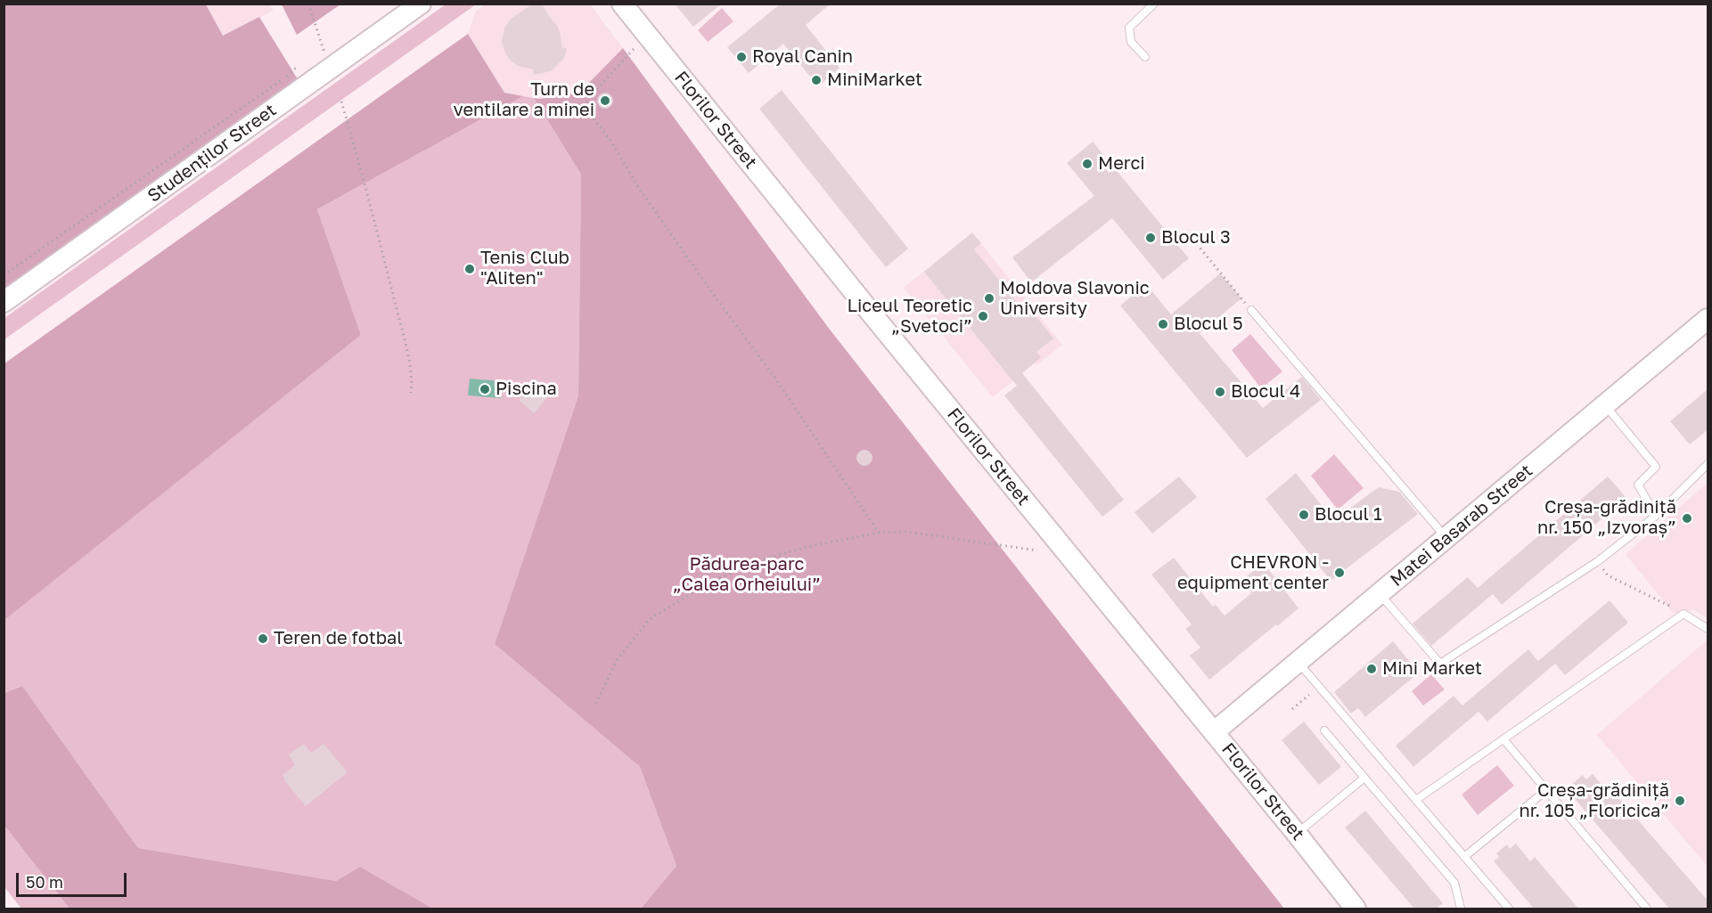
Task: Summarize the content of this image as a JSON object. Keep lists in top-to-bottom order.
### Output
{
  "streets": {
    "main road": ["Florilor Street", "Studenților Street", "Matei Basarab Street"]
  },
  "crossings": [
    ["Florilor Street", "Matei Basarab Street"]
  ],
  "parks": ["Pădurea-parc „Calea Orheiului”"],
  "places": [
    "Royal Canin",
    "MiniMarket",
    "Turn de ventilare a minei",
    "Merci",
    "Blocul 3",
    "Tenis Club \"Aliten\"",
    "Moldova Slavonic University",
    "Liceul Teoretic „Svetoci”",
    "Blocul 5",
    "Piscina",
    "Blocul 4",
    "Blocul 1",
    "Creșa-grădiniță nr. 150 „Izvoraș”",
    "CHEVRON - equipment center",
    "Teren de fotbal",
    "Mini Market",
    "Creșa-grădiniță nr. 105 „Floricica”"
  ],
  "scale_bar": "50 m"
}
